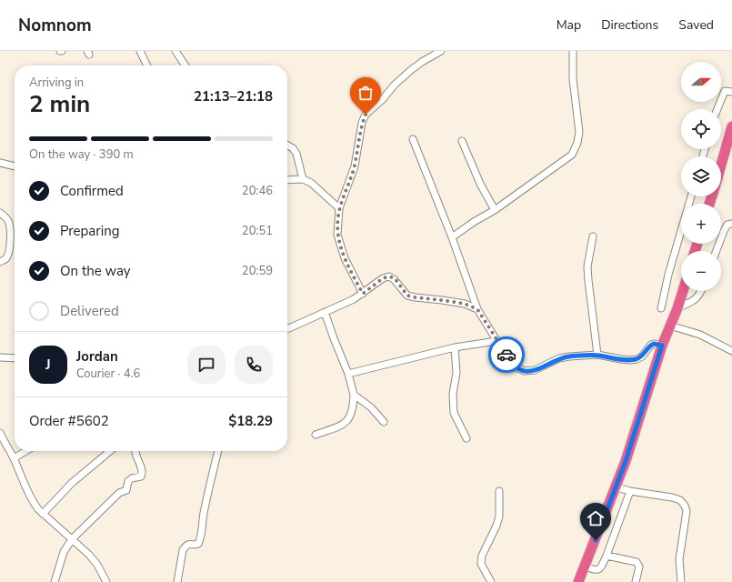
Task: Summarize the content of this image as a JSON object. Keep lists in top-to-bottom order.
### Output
{
  "north": "right",
  "page": {
    "header": "Nomnom",
    "nav": ["Map", "Directions", "Saved"],
    "map_buttons": ["+", "−"],
    "heading": ["2 min", "Arriving in", "21:13–21:18"],
    "panel": [
      "Jordan",
      "Courier · 4.6",
      "Order #5602",
      "$18.29"
    ],
    "bar": "On the way · 390 m",
    "list": [
      ["Confirmed", "20:46"],
      ["Preparing", "20:51"],
      ["On the way", "20:59"],
      "Delivered"
    ],
    "round": "J"
  }
}
